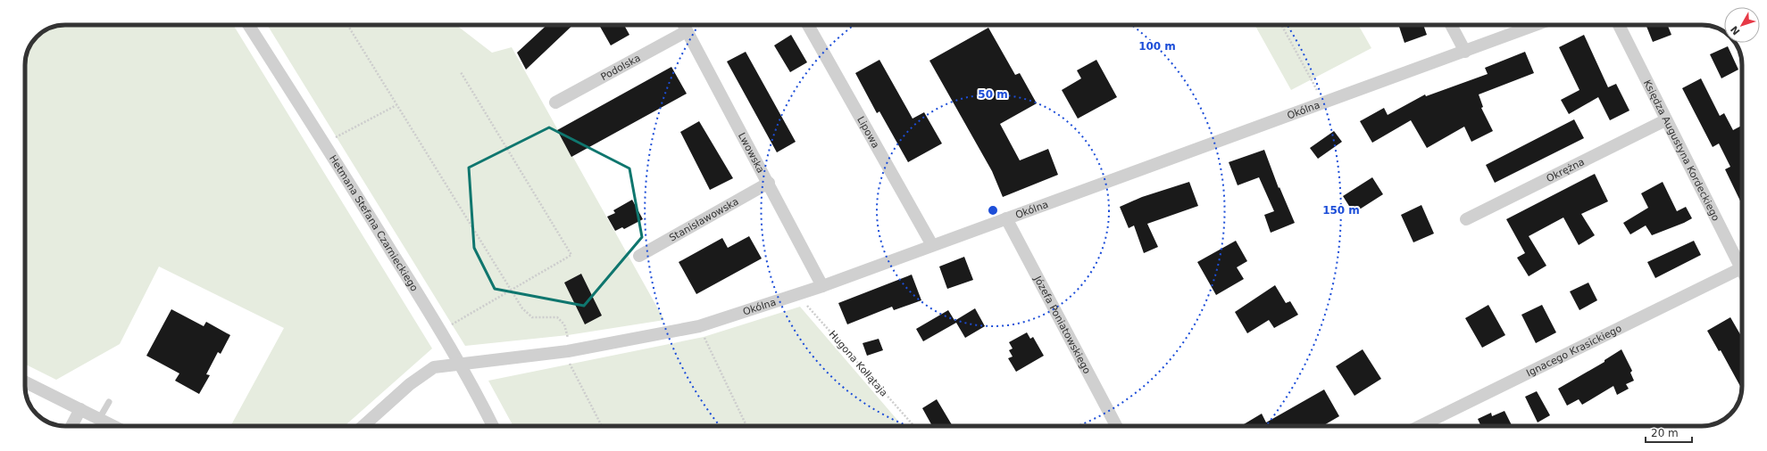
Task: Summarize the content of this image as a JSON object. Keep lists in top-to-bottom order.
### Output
{
  "streets": {
    "street": [
      "Podolska",
      "Okólna",
      "Lipowa",
      "Księdza Augustyna Kordeckiego",
      "Lwowska",
      "Okrężna",
      "Stanisławowska",
      "Hetmana Stefana Czarnieckiego",
      "Józefa Poniatowskiego",
      "Ignacego Krasickiego"
    ],
    "path": ["Hugona Kołłątaja"]
  },
  "crossings": [
    ["Podolska", "Lwowska"],
    ["Okólna", "Lipowa"],
    ["Okólna", "Lwowska"],
    ["Okólna", "Hetmana Stefana Czarnieckiego"],
    ["Okólna", "Józefa Poniatowskiego"],
    ["Okólna", "Hugona Kołłątaja"],
    ["Księdza Augustyna Kordeckiego", "Okrężna"],
    ["Księdza Augustyna Kordeckiego", "Ignacego Krasickiego"],
    ["Lwowska", "Stanisławowska"]
  ],
  "scale_bar": "20 m",
  "north": "bottom left",
  "rings": ["100 m", "50 m", "150 m"]
}
